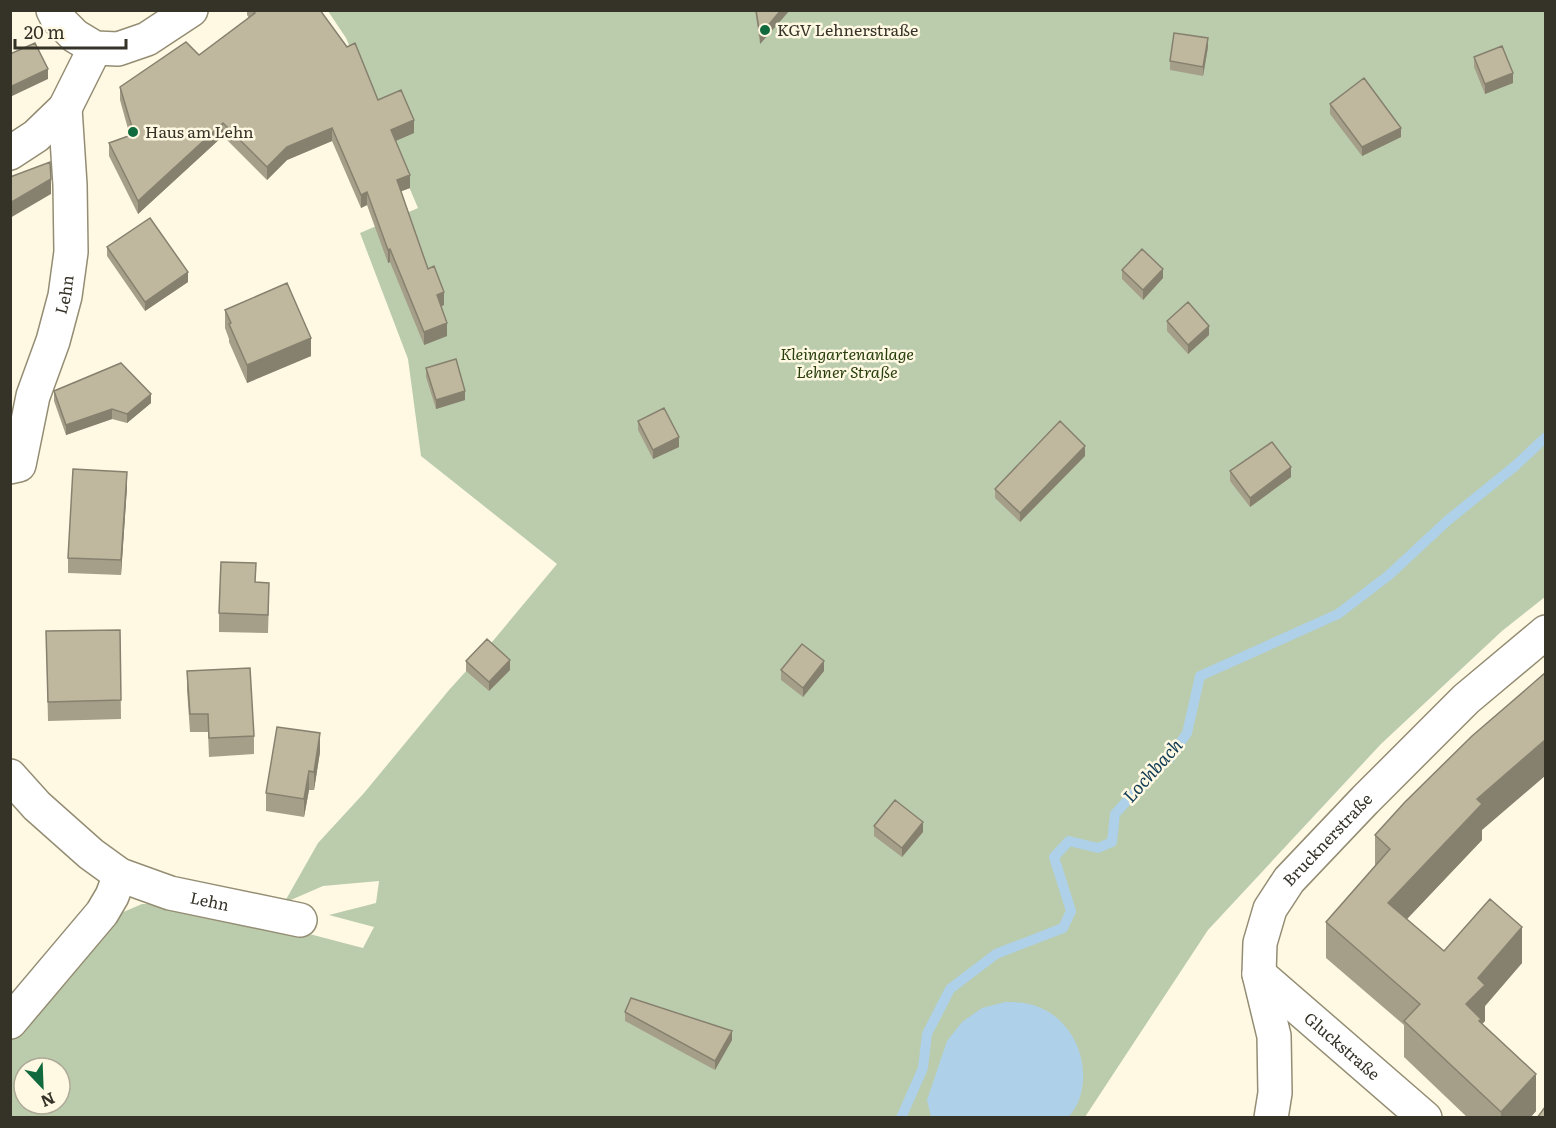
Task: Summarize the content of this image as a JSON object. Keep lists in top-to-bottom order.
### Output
{
  "streets": {
    "street": ["Lehn", "Brucknerstraße", "Gluckstraße"]
  },
  "crossings": [
    ["Brucknerstraße", "Gluckstraße"]
  ],
  "water": ["Lochbach"],
  "parks": ["Kleingartenanlage Lehner Straße"],
  "places": ["KGV Lehnerstraße", "Haus am Lehn"],
  "scale_bar": "20 m",
  "north": "bottom right"
}
